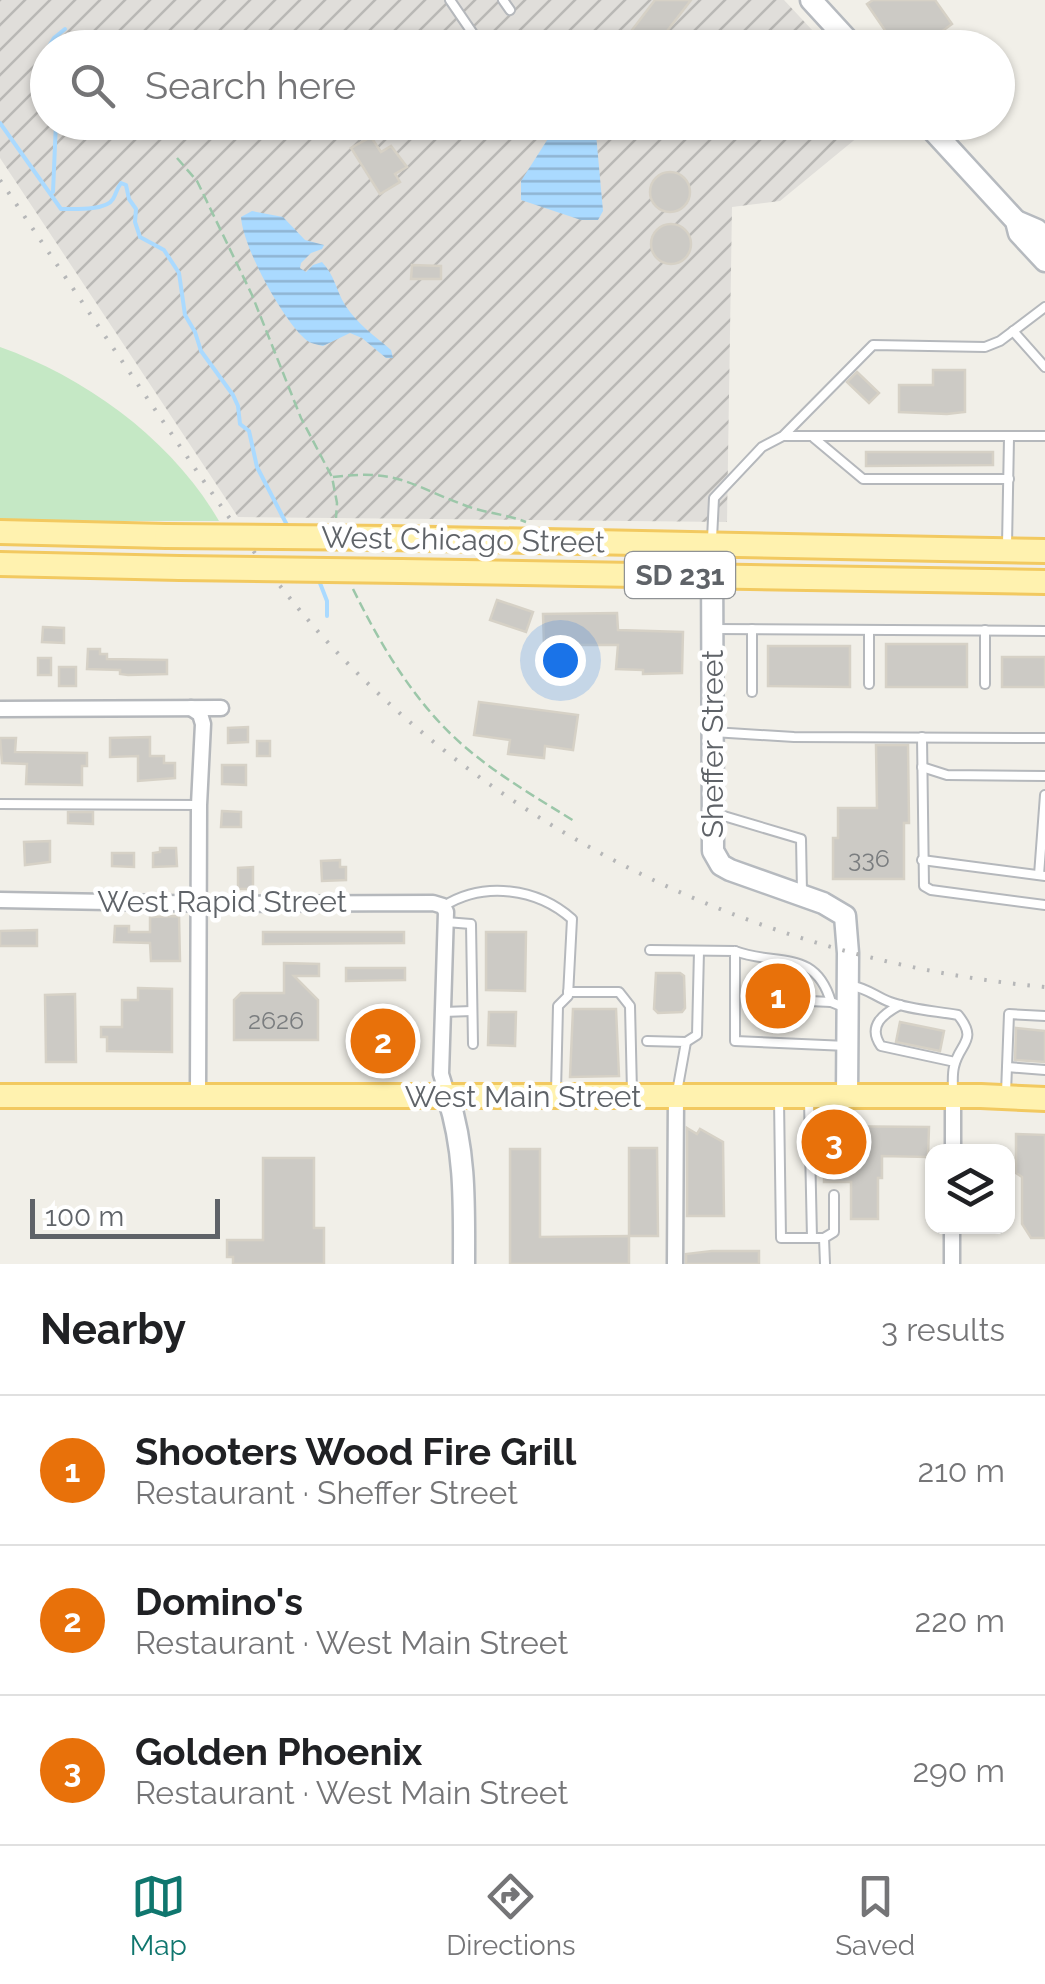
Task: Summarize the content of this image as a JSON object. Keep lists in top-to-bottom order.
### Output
{
  "streets": {
    "main road": ["West Chicago Street", "SD 231", "West Main Street"],
    "street": ["Sheffer Street", "West Rapid Street"]
  },
  "crossings": [
    ["West Chicago Street", "Sheffer Street"],
    ["Sheffer Street", "West Main Street"]
  ],
  "house_numbers": ["336", "2626"],
  "scale_bar": "100 m",
  "page": {
    "search": "Search here",
    "pins": ["1", "2", "3"],
    "scale": "100 m",
    "heading": ["Nearby", "3 results"],
    "list": [
      {
        "mark": "1",
        "name": "Shooters Wood Fire Grill",
        "note": "Restaurant · Sheffer Street",
        "value": "210 m"
      },
      {
        "mark": "2",
        "name": "Domino's",
        "note": "Restaurant · West Main Street",
        "value": "220 m"
      },
      {
        "mark": "3",
        "name": "Golden Phoenix",
        "note": "Restaurant · West Main Street",
        "value": "290 m"
      }
    ],
    "nav": ["Map", "Directions", "Saved"]
  }
}
